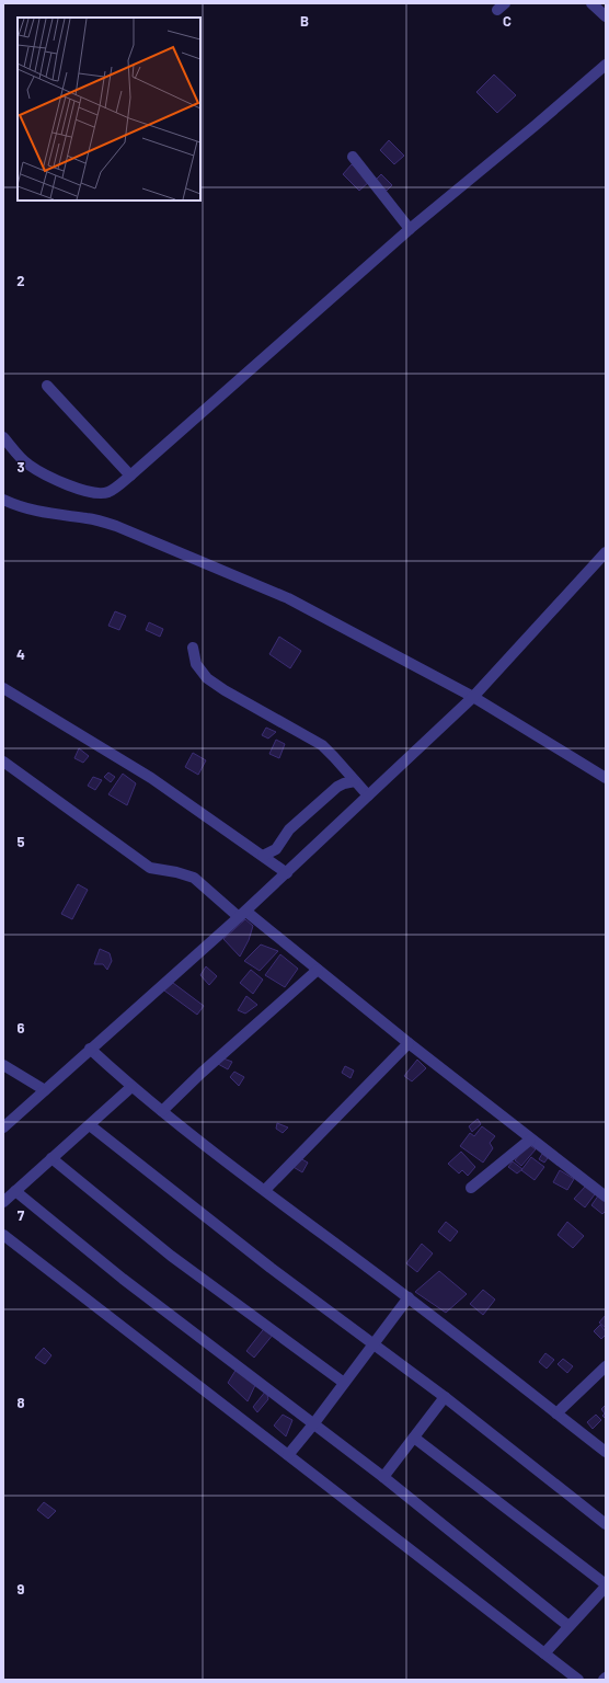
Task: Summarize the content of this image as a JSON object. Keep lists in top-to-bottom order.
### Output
{
  "grid": {
    "columns": ["B", "C"],
    "rows": [
      "2",
      "3",
      "4",
      "5",
      "6",
      "7",
      "8",
      "9"
    ]
  }
}
